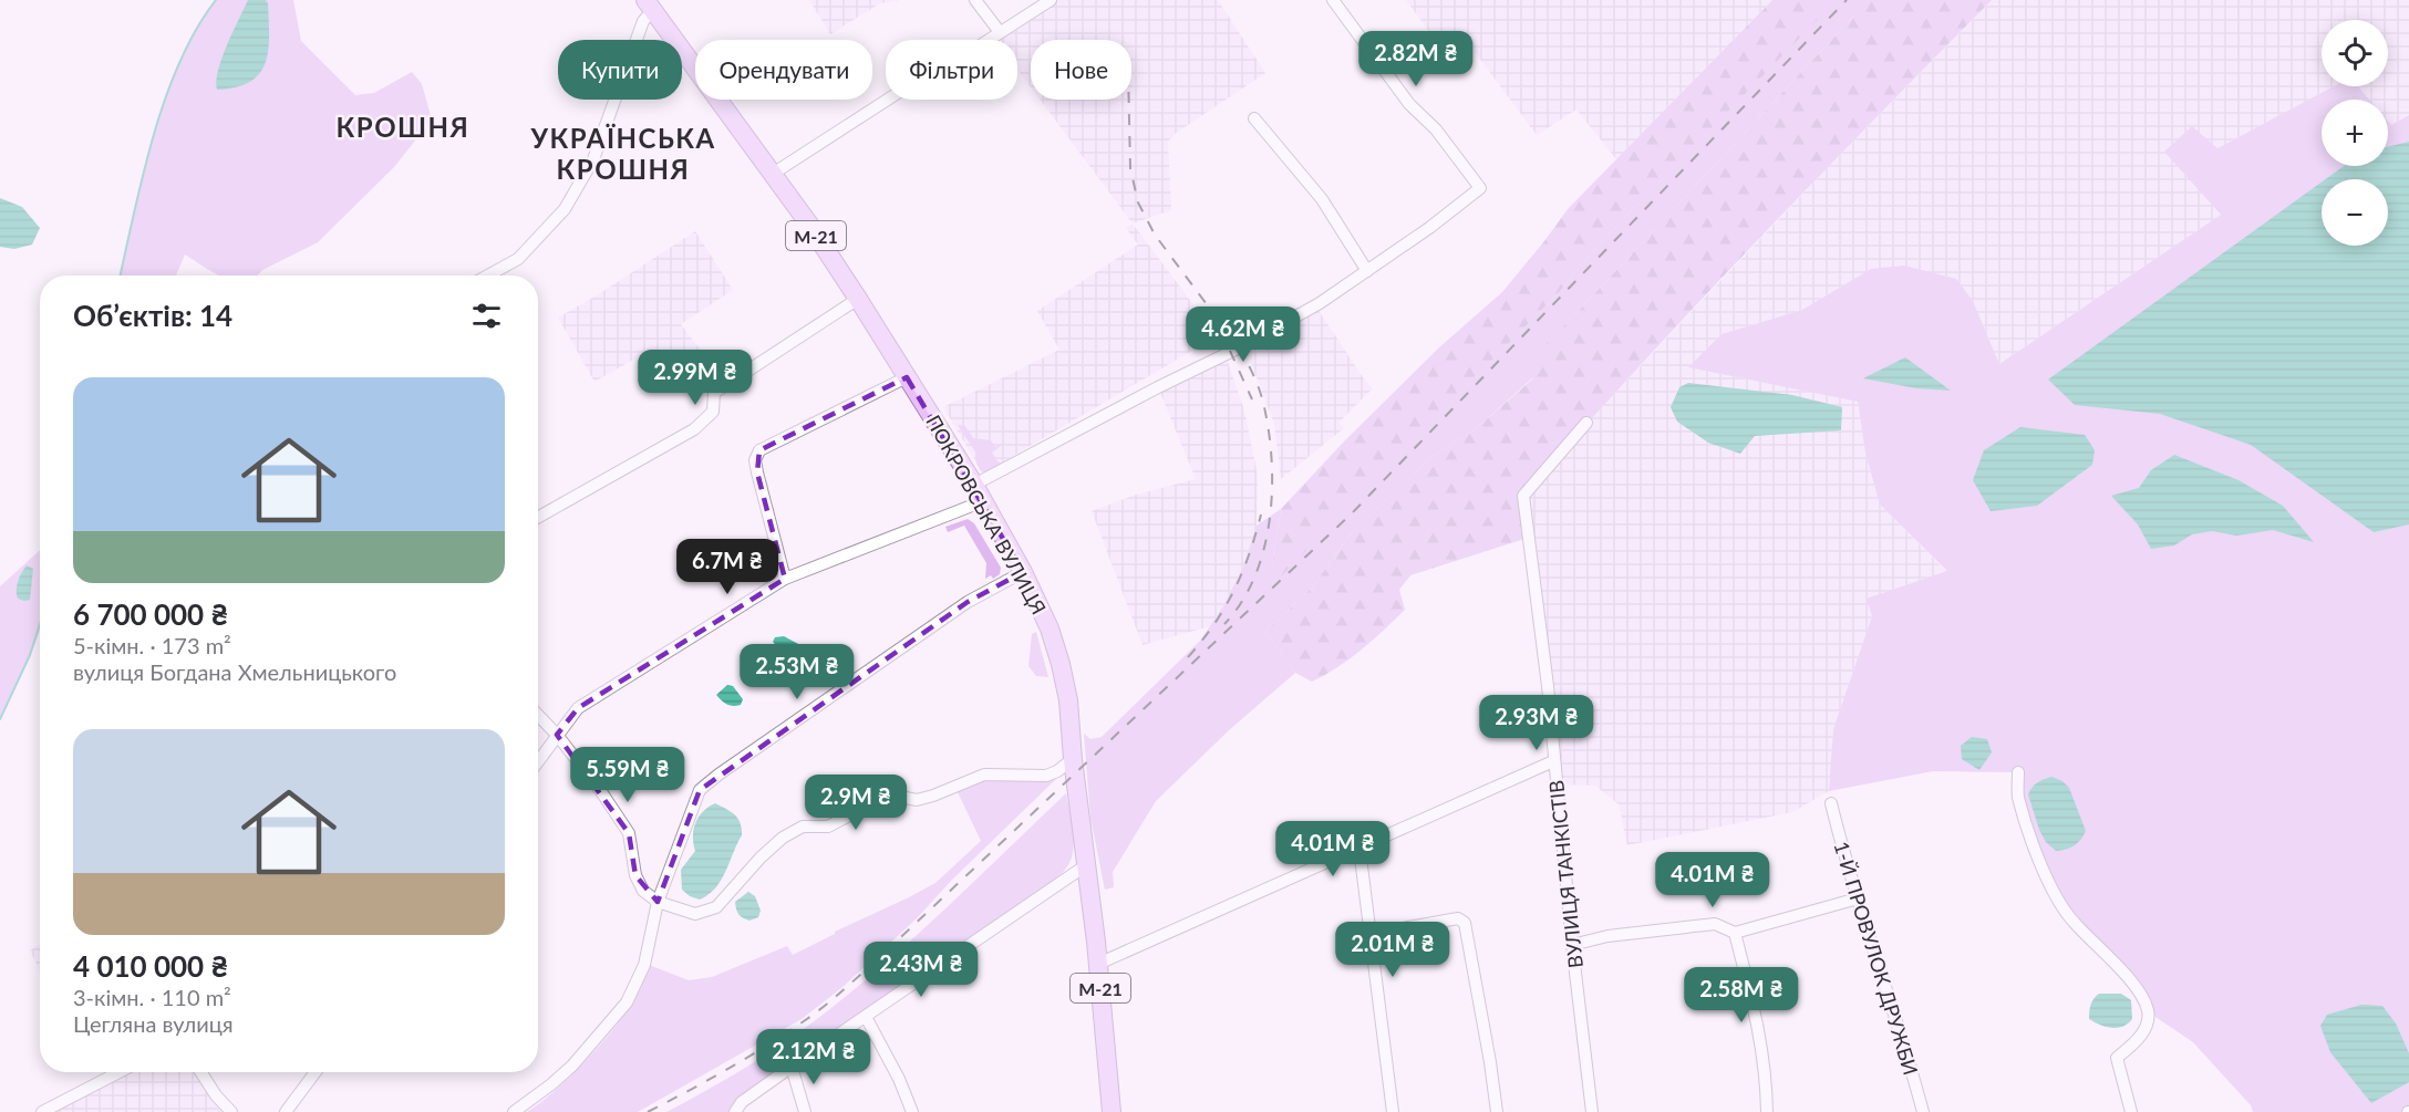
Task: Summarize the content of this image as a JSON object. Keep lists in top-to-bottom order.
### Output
{
  "streets": {
    "highway": ["М-21", "ПОКРОВСЬКА ВУЛИЦЯ"],
    "street": ["ВУЛИЦЯ ТАНКІСТІВ", "1-Й ПРОВУЛОК ДРУЖБИ"]
  },
  "districts": ["КРОШНЯ", "УКРАЇНСЬКА КРОШНЯ"],
  "page": {
    "map_buttons": ["+", "−"],
    "price": [
      "2.82M ₴",
      "4.62M ₴",
      "2.99M ₴",
      "6.7M ₴",
      "2.53M ₴",
      "2.93M ₴",
      "5.59M ₴",
      "2.9M ₴",
      "4.01M ₴",
      "4.01M ₴",
      "2.01M ₴",
      "2.43M ₴",
      "2.58M ₴",
      "2.12M ₴"
    ],
    "chip": [
      "Купити",
      "Орендувати",
      "Фільтри",
      "Нове"
    ],
    "heading": "Об’єктів: 14",
    "list": [
      {
        "name": "6 700 000 ₴",
        "note": "5-кімн. · 173 m² · вулиця Богдана Хмельницького"
      },
      {
        "name": "4 010 000 ₴",
        "note": "3-кімн. · 110 m² · Цегляна вулиця"
      }
    ]
  }
}
